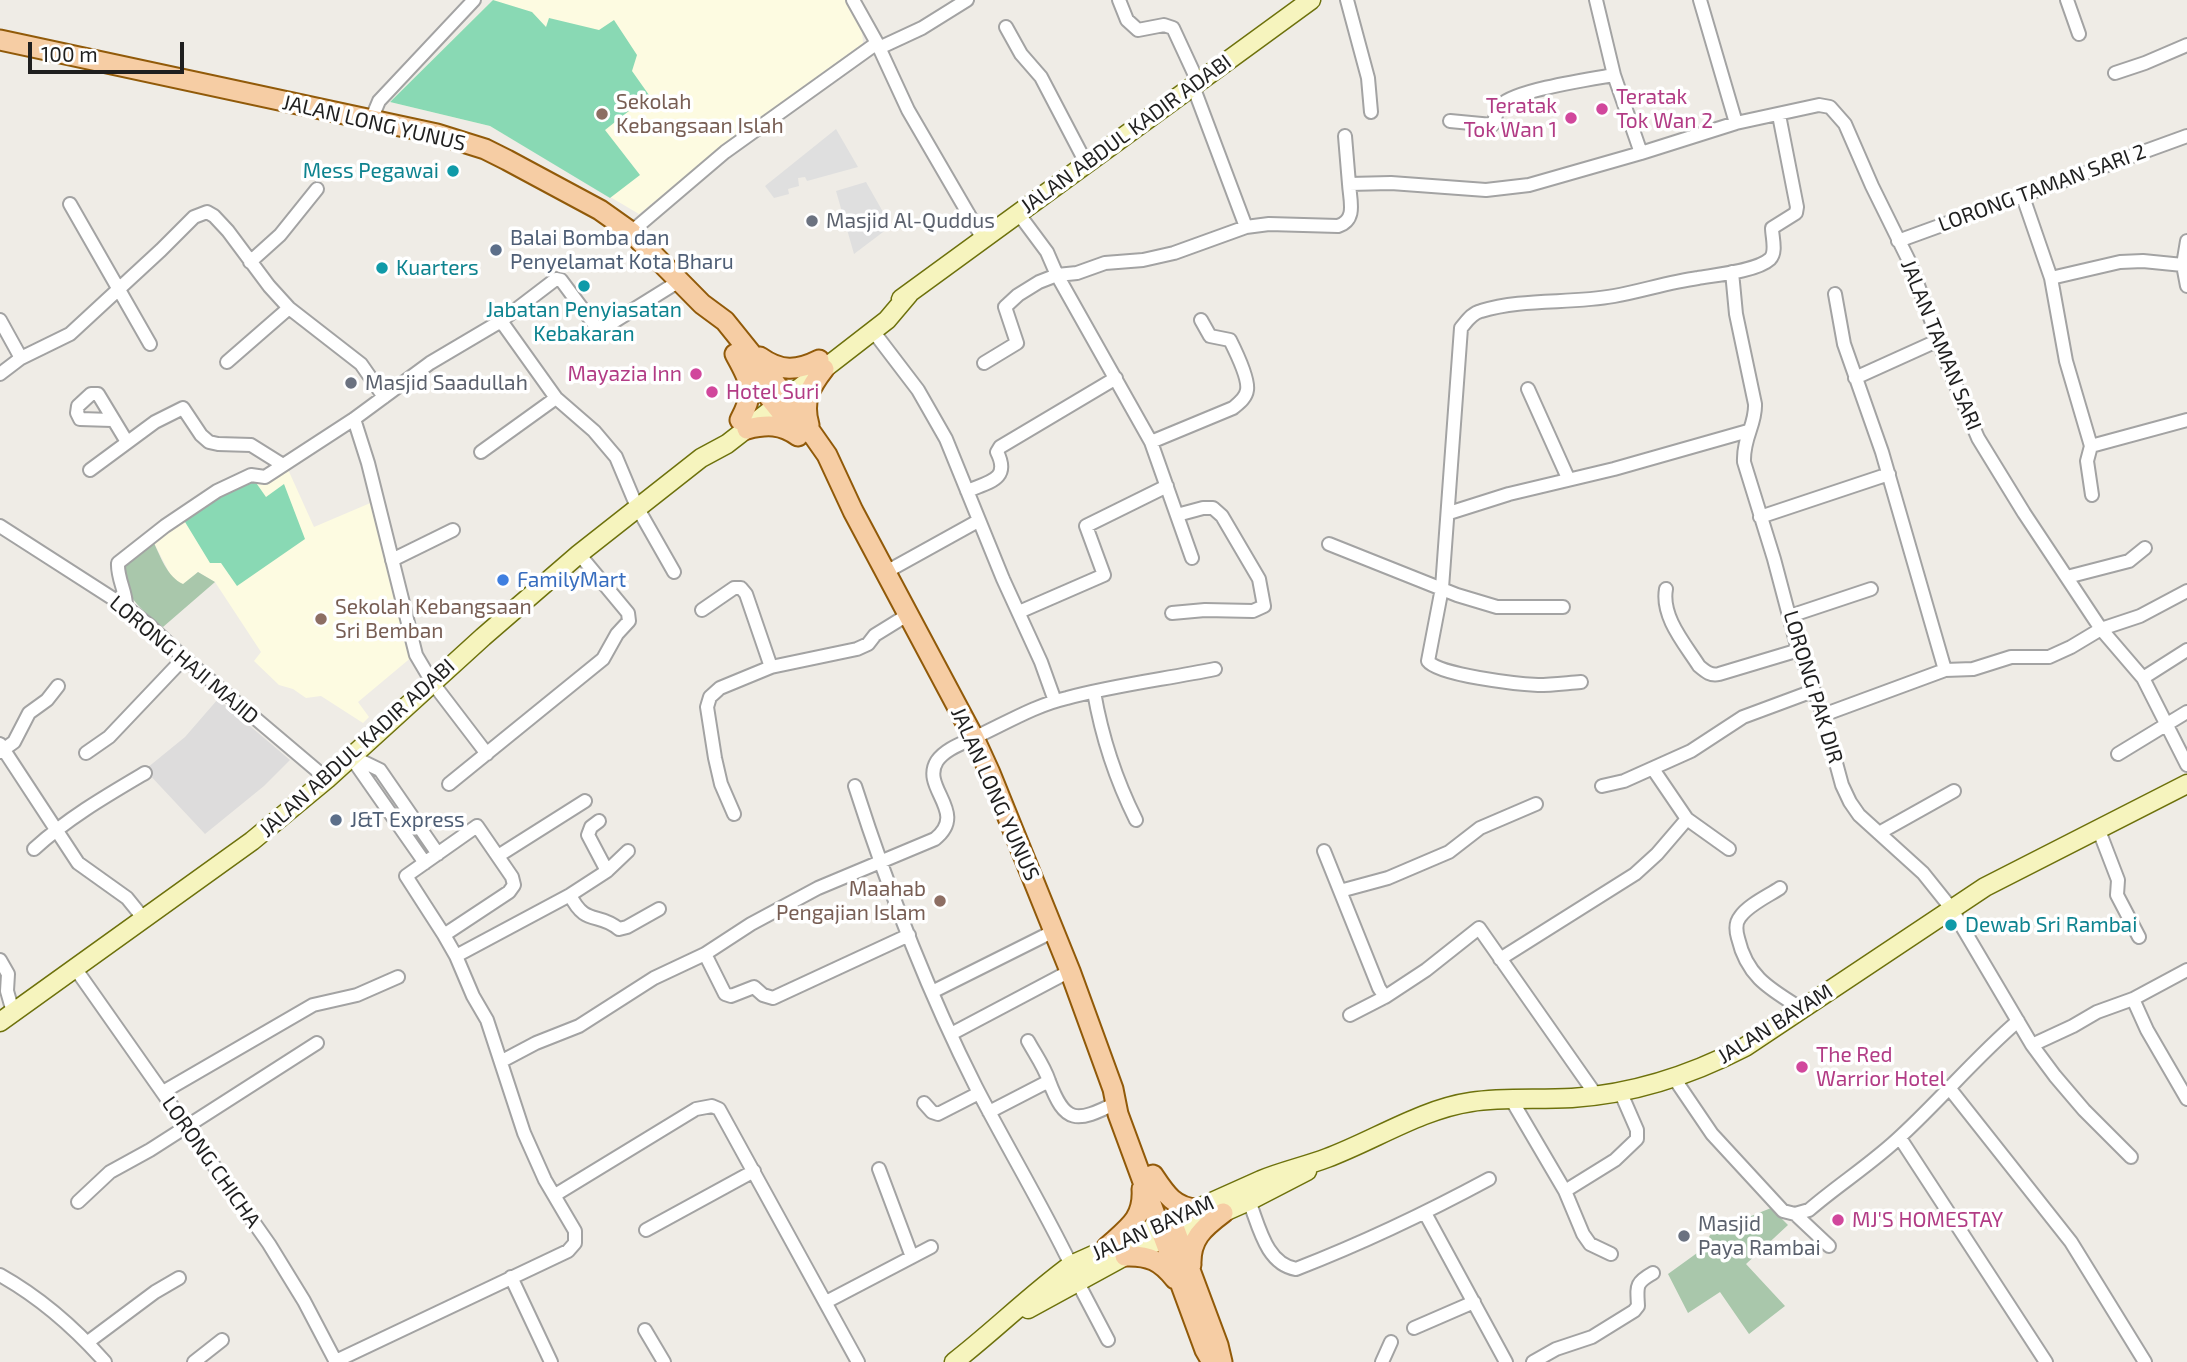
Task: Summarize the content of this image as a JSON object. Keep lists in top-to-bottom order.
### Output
{
  "streets": {
    "main road": ["JALAN LONG YUNUS", "JALAN ABDUL KADIR ADABI", "JALAN BAYAM"],
    "street": [
      "LORONG TAMAN SARI 2",
      "JALAN TAMAN SARI",
      "LORONG HAJI MAJID",
      "LORONG PAK DIR",
      "LORONG CHICHA"
    ]
  },
  "crossings": [
    ["JALAN LONG YUNUS", "JALAN ABDUL KADIR ADABI"],
    ["JALAN LONG YUNUS", "JALAN BAYAM"],
    ["JALAN ABDUL KADIR ADABI", "LORONG HAJI MAJID"],
    ["JALAN ABDUL KADIR ADABI", "LORONG CHICHA"],
    ["LORONG TAMAN SARI 2", "JALAN TAMAN SARI"],
    ["LORONG PAK DIR", "JALAN BAYAM"]
  ],
  "places": [
    "Teratak Tok Wan 2",
    "Sekolah Kebangsaan Islah",
    "Teratak Tok Wan 1",
    "Mess Pegawai",
    "Masjid Al-Quddus",
    "Balai Bomba dan Penyelamat Kota Bharu",
    "Kuarters",
    "Jabatan Penyiasatan Kebakaran",
    "Mayazia Inn",
    "Masjid Saadullah",
    "Hotel Suri",
    "FamilyMart",
    "Sekolah Kebangsaan Sri Bemban",
    "J&T Express",
    "Maahab Pengajian Islam",
    "Dewab Sri Rambai",
    "The Red Warrior Hotel",
    "MJ'S HOMESTAY",
    "Masjid Paya Rambai"
  ],
  "scale_bar": "100 m"
}
